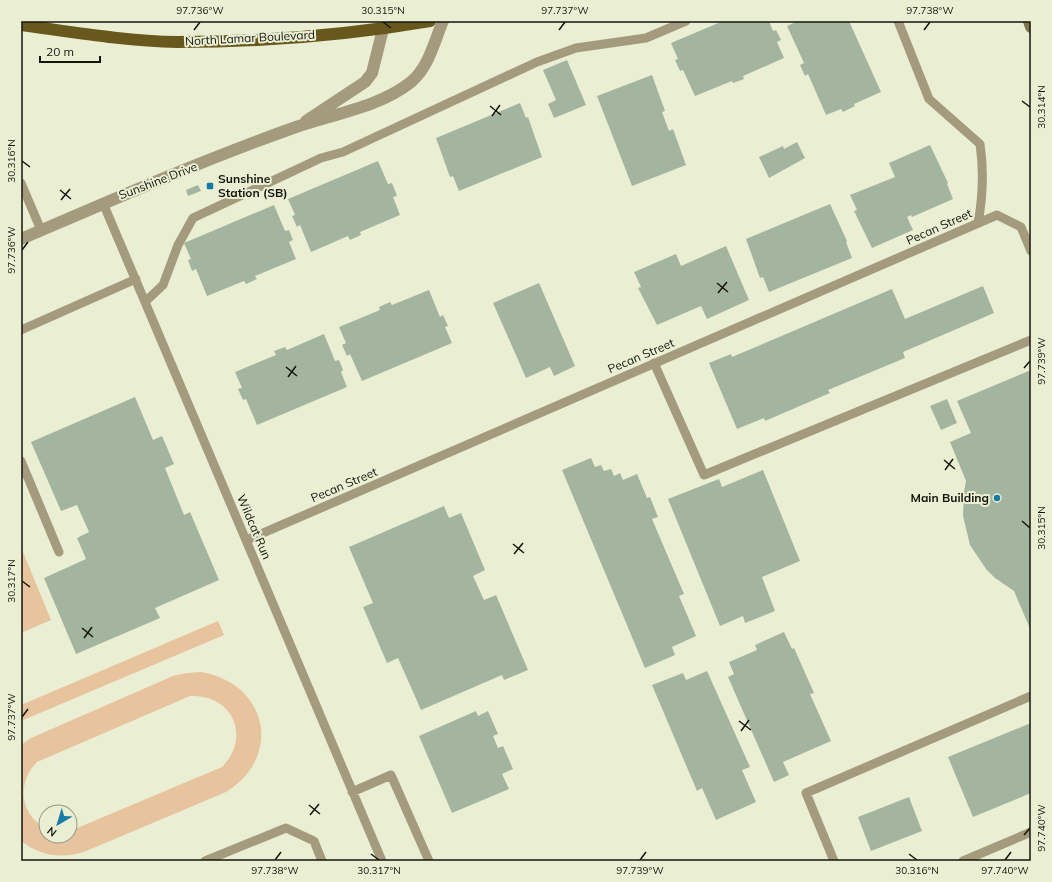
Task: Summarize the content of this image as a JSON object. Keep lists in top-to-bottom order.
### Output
{
  "streets": {
    "main road": ["North Lamar Boulevard"],
    "street": ["Sunshine Drive"],
    "lane": ["Pecan Street", "Wildcat Run"]
  },
  "crossings": [
    ["North Lamar Boulevard", "Sunshine Drive"],
    ["Sunshine Drive", "Wildcat Run"],
    ["Pecan Street", "Wildcat Run"]
  ],
  "places": {
    "transit": ["Sunshine Station (SB)"],
    "other": ["Main Building"]
  },
  "scale_bar": "20 m",
  "north": "bottom left",
  "coordinates": [
    "97.736°W",
    "30.315°N",
    "97.737°W",
    "97.738°W",
    "30.314°N",
    "30.316°N",
    "97.739°W",
    "30.317°N",
    "97.740°W"
  ]
}
